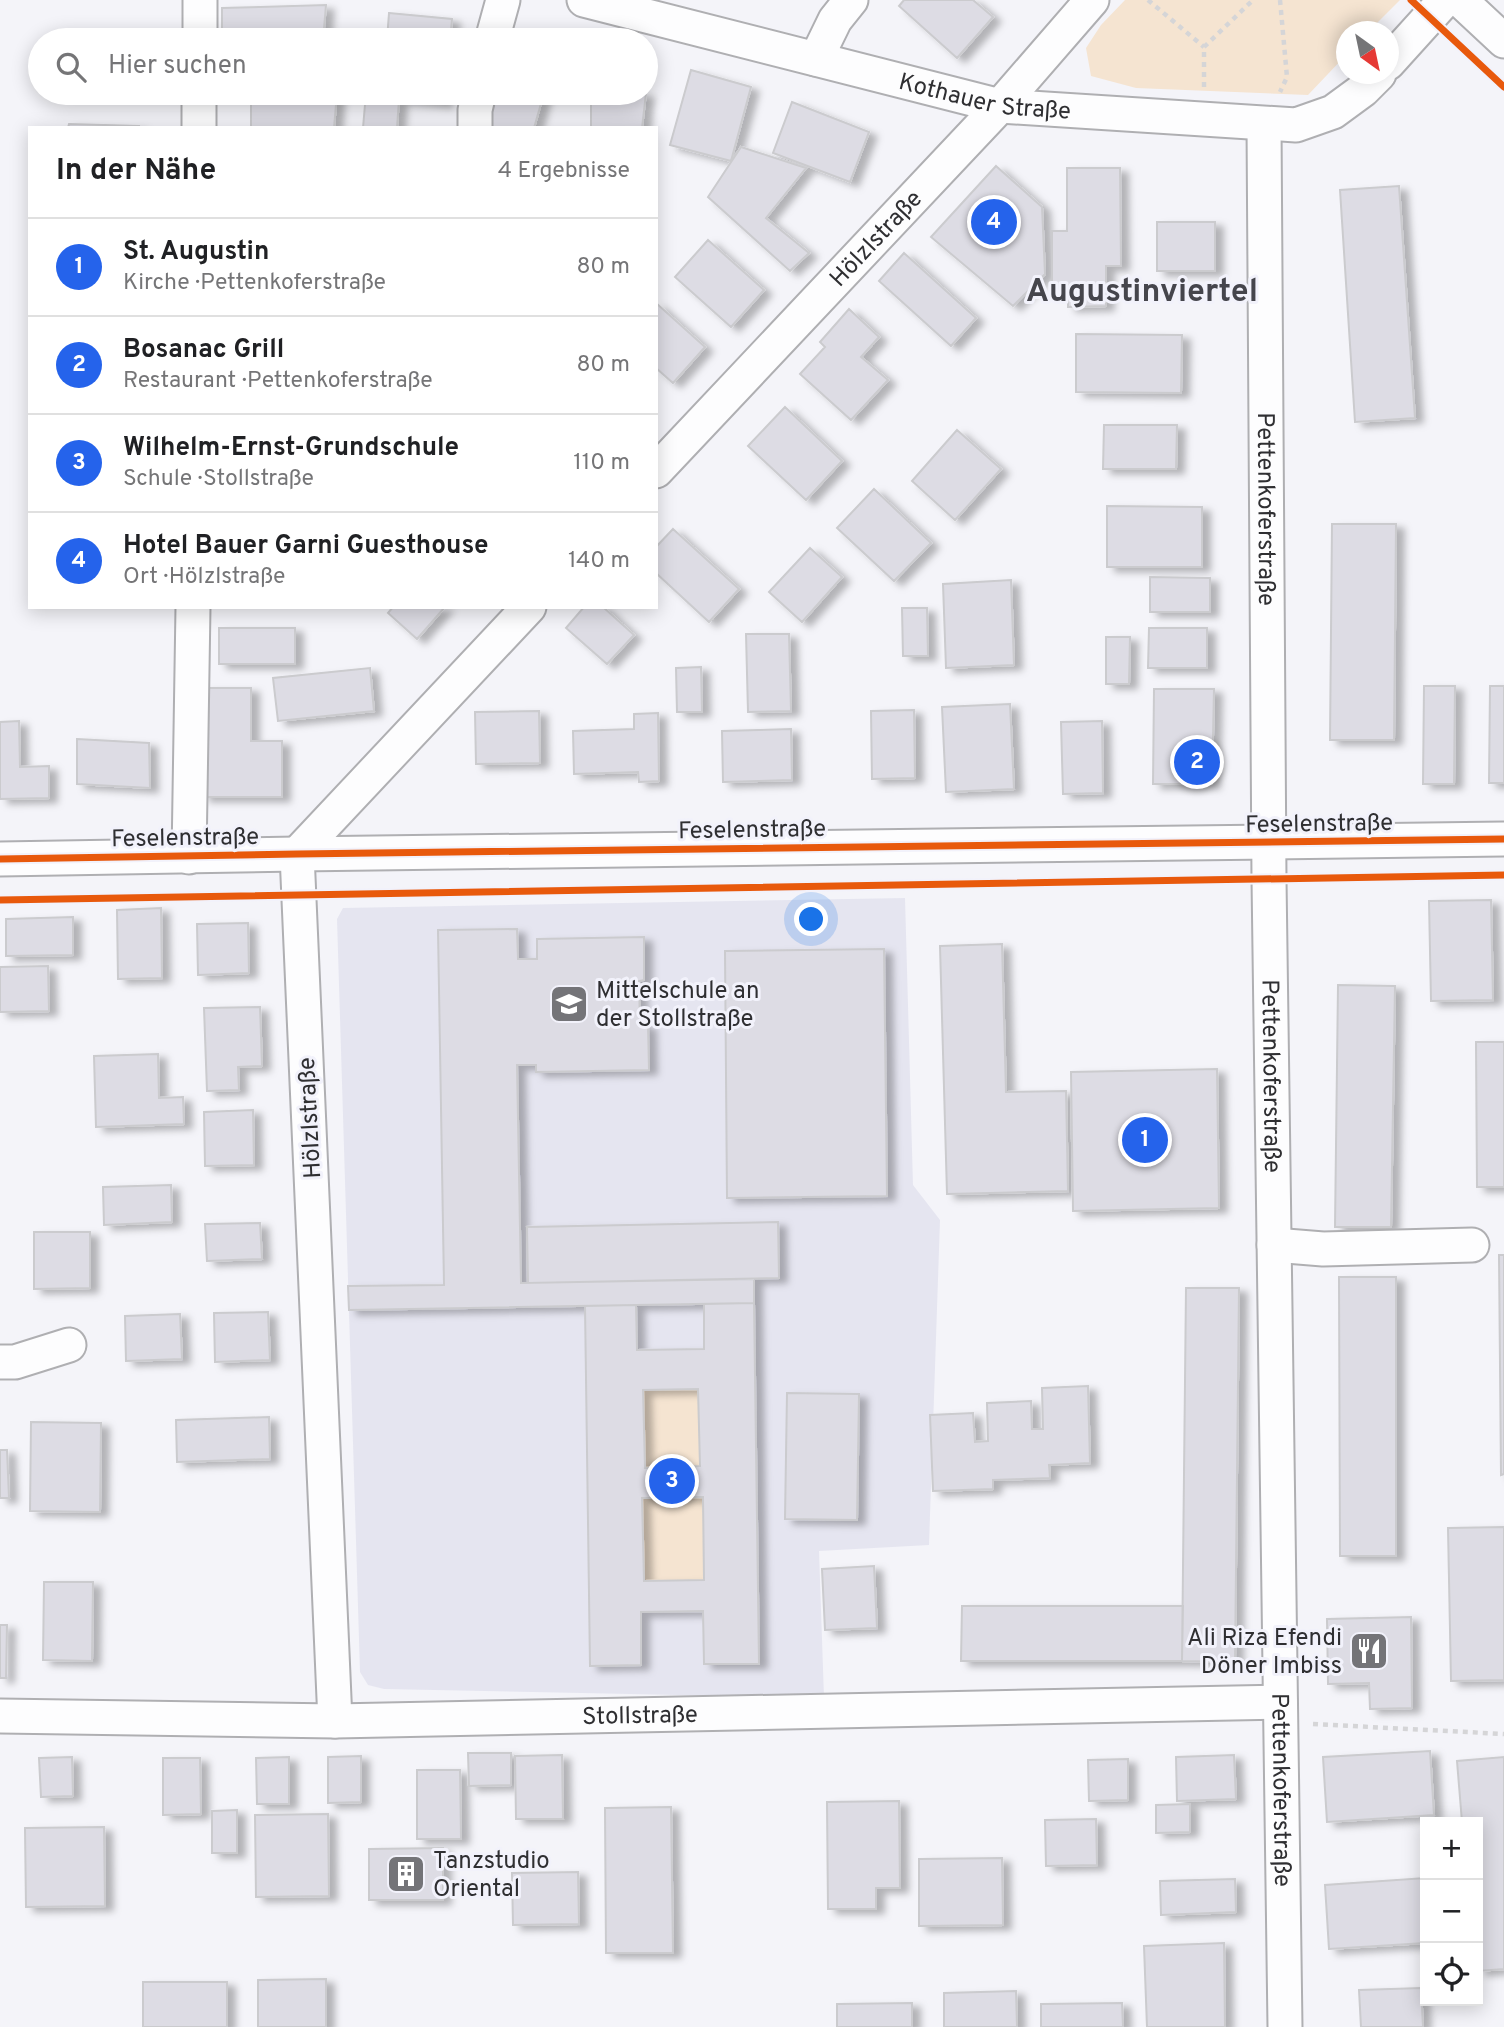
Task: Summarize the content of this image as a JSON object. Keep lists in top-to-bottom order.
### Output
{
  "streets": {
    "street": [
      "Kothauer Straße",
      "Hölzlstraße",
      "Pettenkoferstraße",
      "Feselenstraße",
      "Stollstraße"
    ]
  },
  "crossings": [
    ["Kothauer Straße", "Hölzlstraße"],
    ["Kothauer Straße", "Pettenkoferstraße"],
    ["Hölzlstraße", "Feselenstraße"],
    ["Hölzlstraße", "Stollstraße"],
    ["Pettenkoferstraße", "Feselenstraße"],
    ["Pettenkoferstraße", "Stollstraße"]
  ],
  "districts": ["Augustinviertel"],
  "places": {
    "school or university": ["Mittelschule an der Stollstraße"],
    "restaurant": ["Ali Riza Efendi Döner Imbiss"],
    "building": ["Tanzstudio Oriental"]
  },
  "north": "bottom right",
  "page": {
    "search": "Hier suchen",
    "heading": ["In der Nähe", "4 Ergebnisse"],
    "pins": [
      "4",
      "2",
      "1",
      "3"
    ],
    "list": [
      {
        "mark": "1",
        "name": "St. Augustin",
        "note": "Kirche · Pettenkoferstraße",
        "value": "80 m"
      },
      {
        "mark": "2",
        "name": "Bosanac Grill",
        "note": "Restaurant · Pettenkoferstraße",
        "value": "80 m"
      },
      {
        "mark": "3",
        "name": "Wilhelm-Ernst-Grundschule",
        "note": "Schule · Stollstraße",
        "value": "110 m"
      },
      {
        "mark": "4",
        "name": "Hotel Bauer Garni Guesthouse",
        "note": "Ort · Hölzlstraße",
        "value": "140 m"
      }
    ],
    "map_buttons": ["+", "−"]
  }
}
